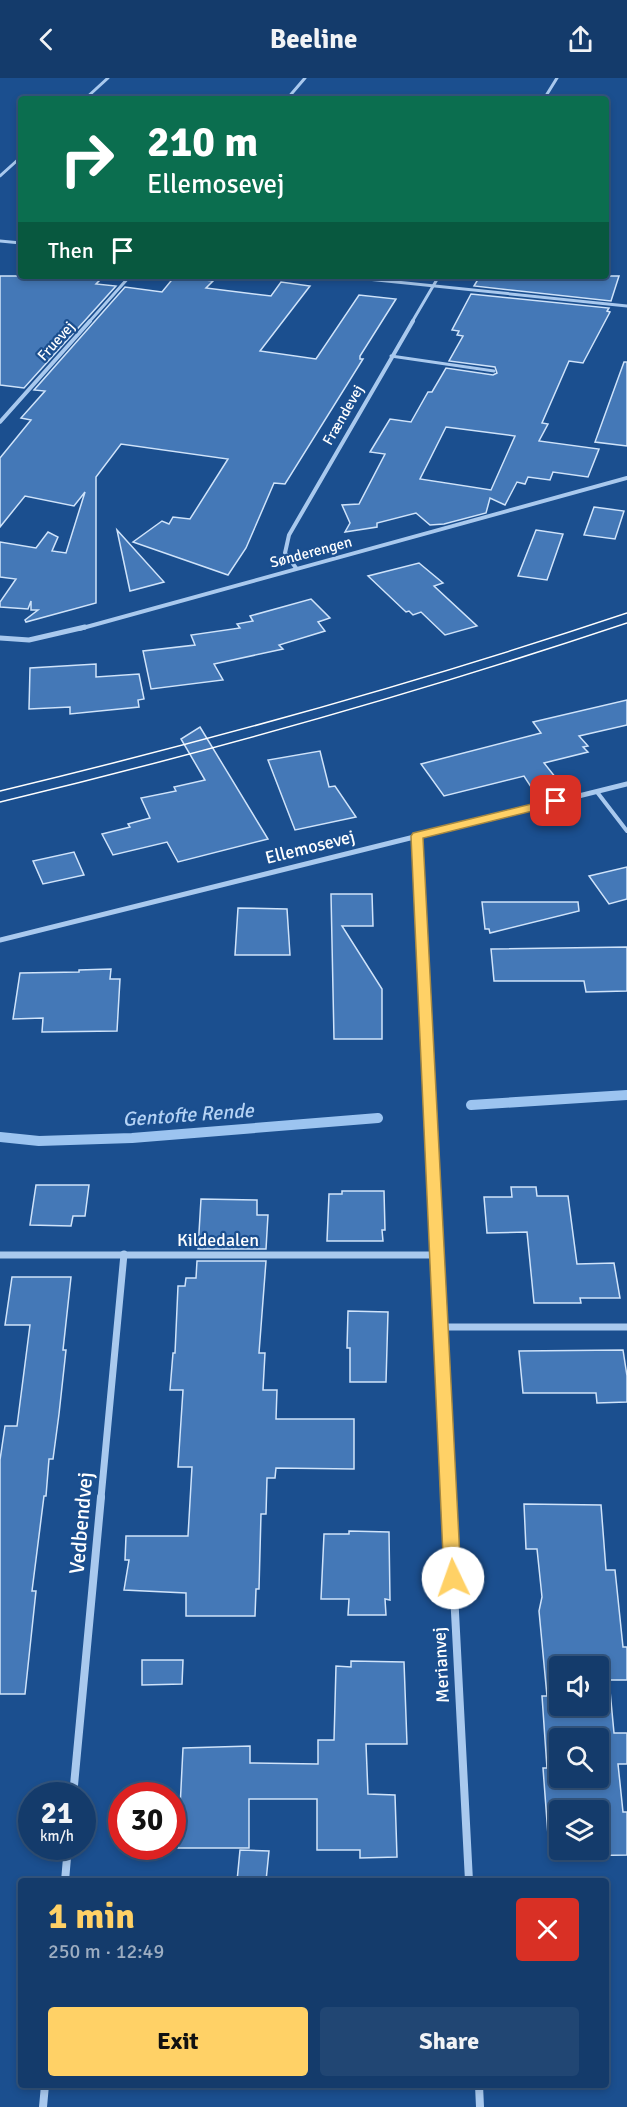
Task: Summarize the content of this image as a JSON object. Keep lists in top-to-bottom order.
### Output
{
  "streets": {
    "street": [
      "Fruevej",
      "Frændevej",
      "Sønderengen",
      "Ellemosevej",
      "Kildedalen",
      "Vedbendvej",
      "Merianvej"
    ]
  },
  "crossings": [
    ["Frændevej", "Sønderengen"],
    ["Ellemosevej", "Merianvej"],
    ["Kildedalen", "Vedbendvej"],
    ["Kildedalen", "Merianvej"]
  ],
  "water": ["Gentofte Rende"],
  "page": {
    "header": "Beeline",
    "turn": ["210 m", "Ellemosevej"],
    "then": "Then",
    "speed": "21 km/h",
    "limit": "30",
    "heading": ["1 min", "250 m · 12:49"],
    "buttons": ["Exit", "Share"]
  }
}
